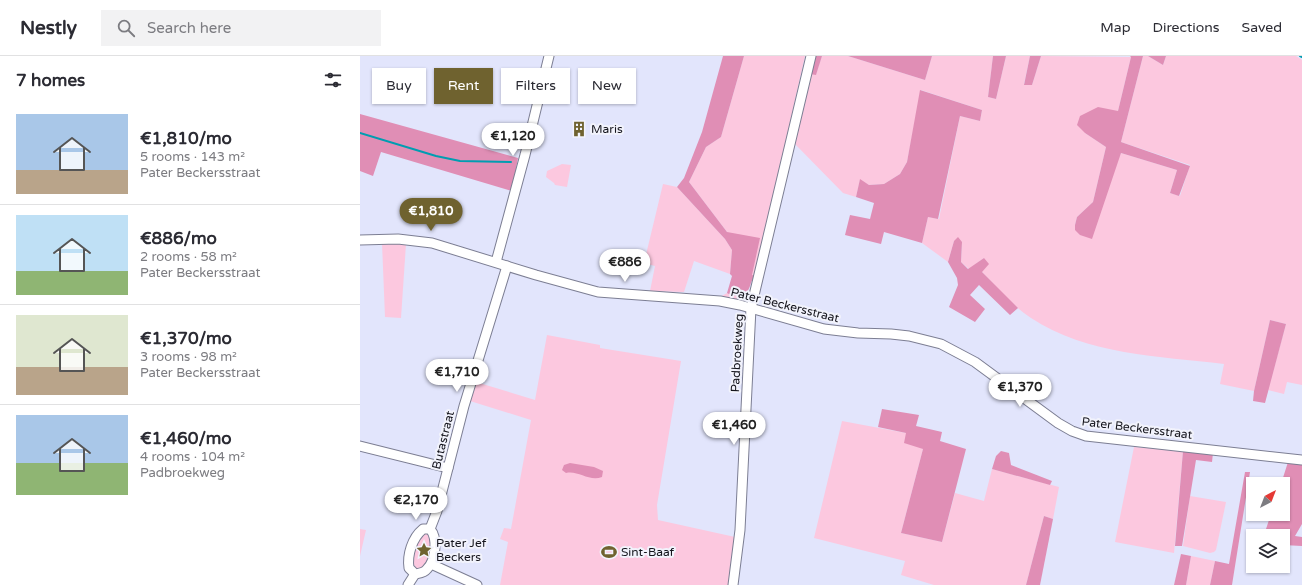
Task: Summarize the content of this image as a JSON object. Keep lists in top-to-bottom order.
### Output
{
  "streets": {
    "street": ["Pater Beckersstraat", "Padbroekweg", "Butastraat"]
  },
  "crossings": [
    ["Pater Beckersstraat", "Padbroekweg"],
    ["Pater Beckersstraat", "Butastraat"]
  ],
  "places": {
    "building": ["Maris"],
    "place": ["Pater Jef Beckers"],
    "sports": ["Sint-Baaf"]
  },
  "north": "top right",
  "page": {
    "header": "Nestly",
    "search": "Search here",
    "nav": ["Map", "Directions", "Saved"],
    "heading": "7 homes",
    "chip": [
      "Buy",
      "Rent",
      "Filters",
      "New"
    ],
    "list": [
      {
        "name": "€1,810/mo",
        "note": "5 rooms · 143 m² · Pater Beckersstraat"
      },
      {
        "name": "€886/mo",
        "note": "2 rooms · 58 m² · Pater Beckersstraat"
      },
      {
        "name": "€1,370/mo",
        "note": "3 rooms · 98 m² · Pater Beckersstraat"
      },
      {
        "name": "€1,460/mo",
        "note": "4 rooms · 104 m² · Padbroekweg"
      }
    ],
    "price": [
      "€1,120",
      "€1,810",
      "€886",
      "€1,710",
      "€1,370",
      "€1,460",
      "€2,170"
    ]
  }
}
